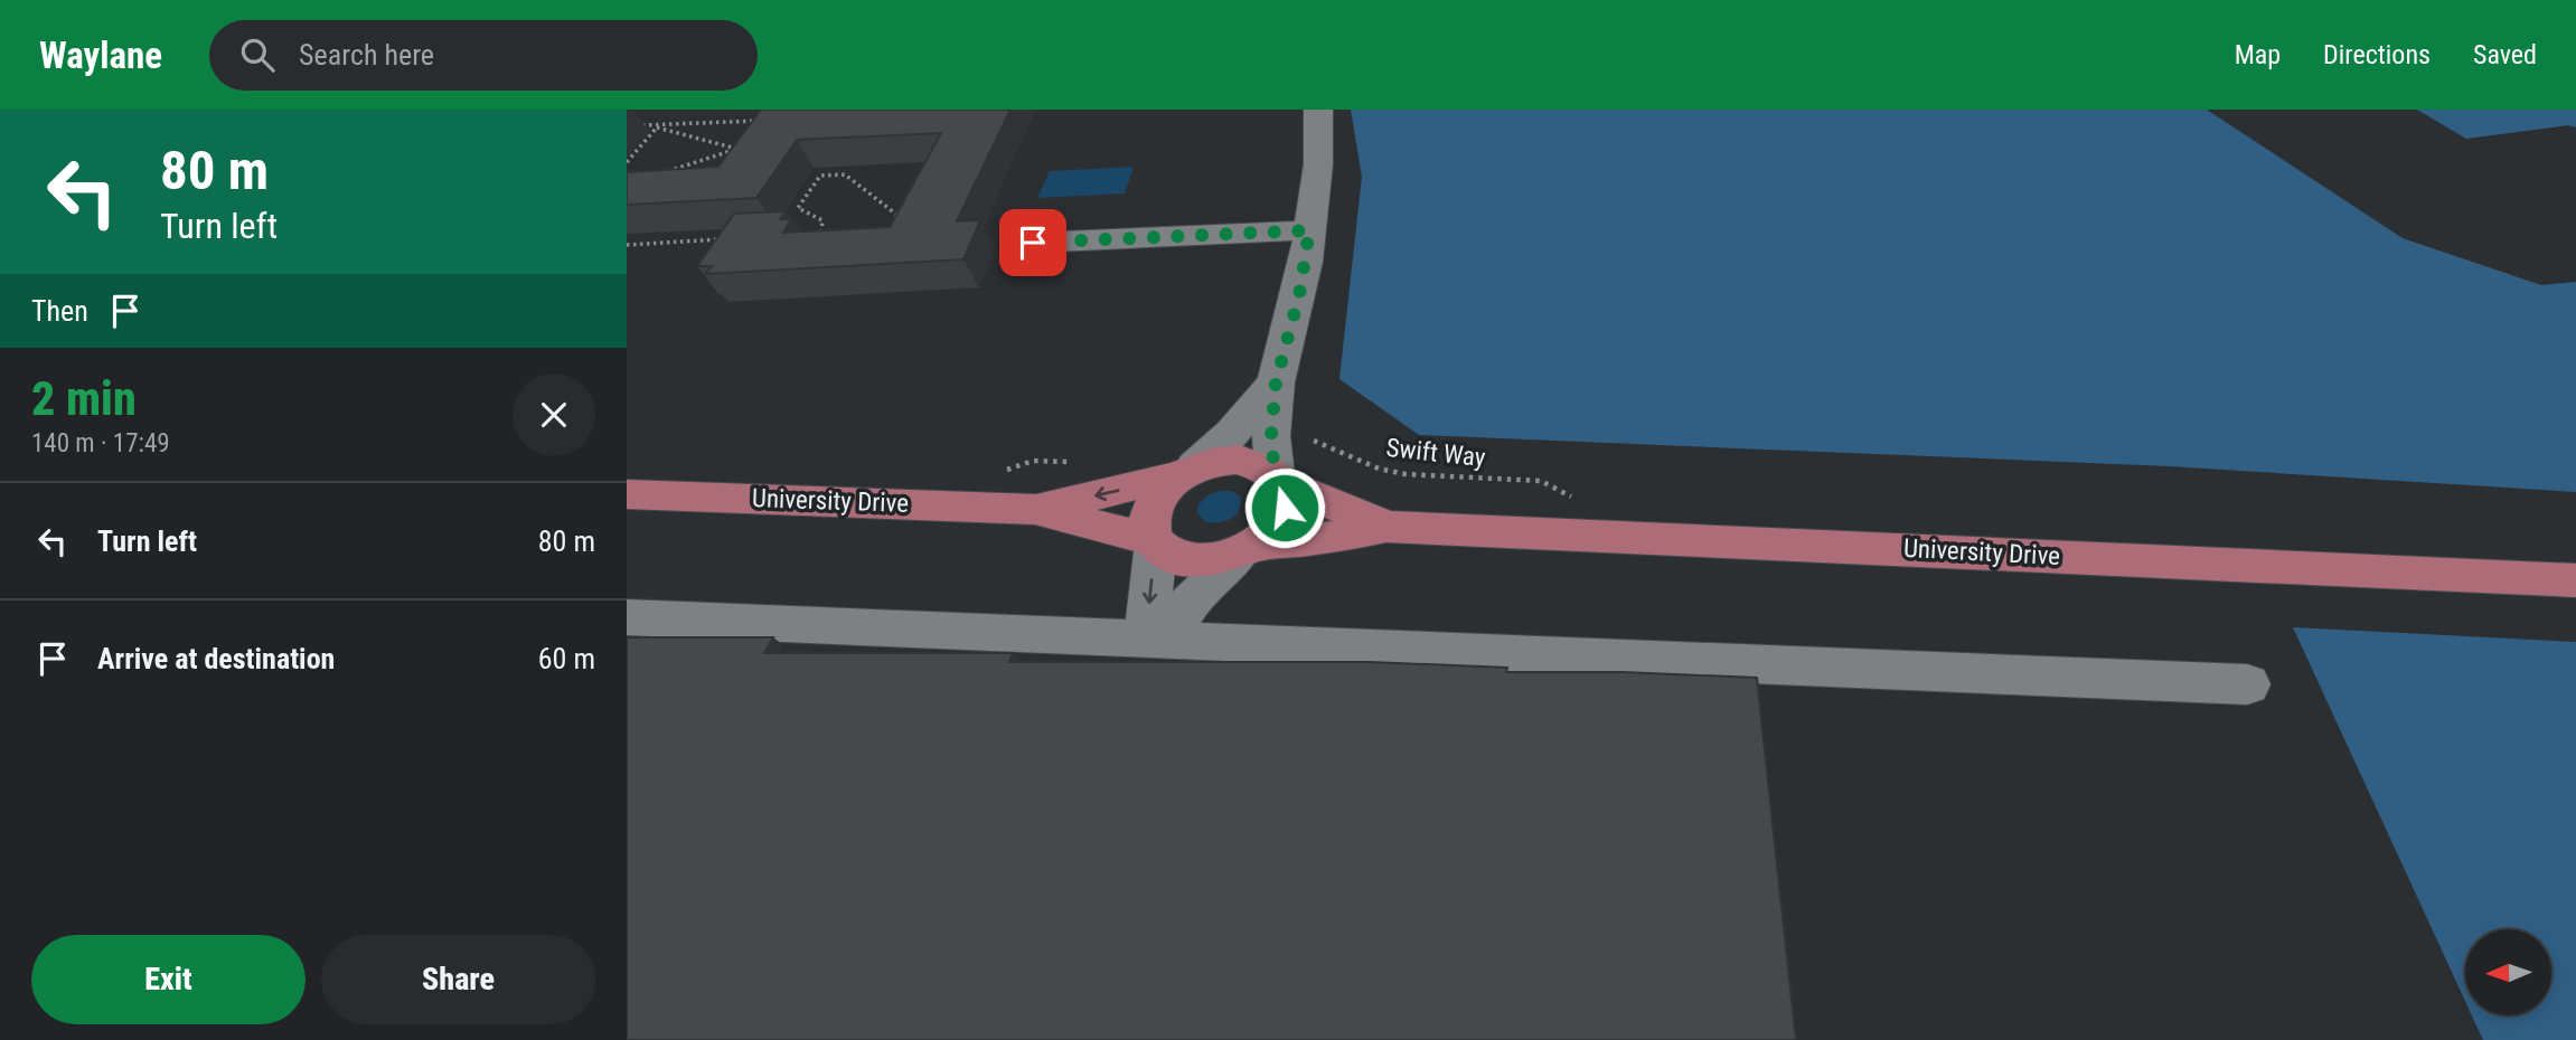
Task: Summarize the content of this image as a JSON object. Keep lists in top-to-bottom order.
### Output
{
  "streets": {
    "main road": ["University Drive"],
    "path": ["Swift Way"]
  },
  "north": "left",
  "page": {
    "header": "Waylane",
    "search": "Search here",
    "nav": ["Map", "Directions", "Saved"],
    "turn": ["80 m", "Turn left"],
    "then": "Then",
    "heading": ["2 min", "140 m · 17:49"],
    "list": [
      {
        "name": "Turn left",
        "value": "80 m"
      },
      {
        "name": "Arrive at destination",
        "value": "60 m"
      }
    ],
    "buttons": ["Exit", "Share"]
  }
}
